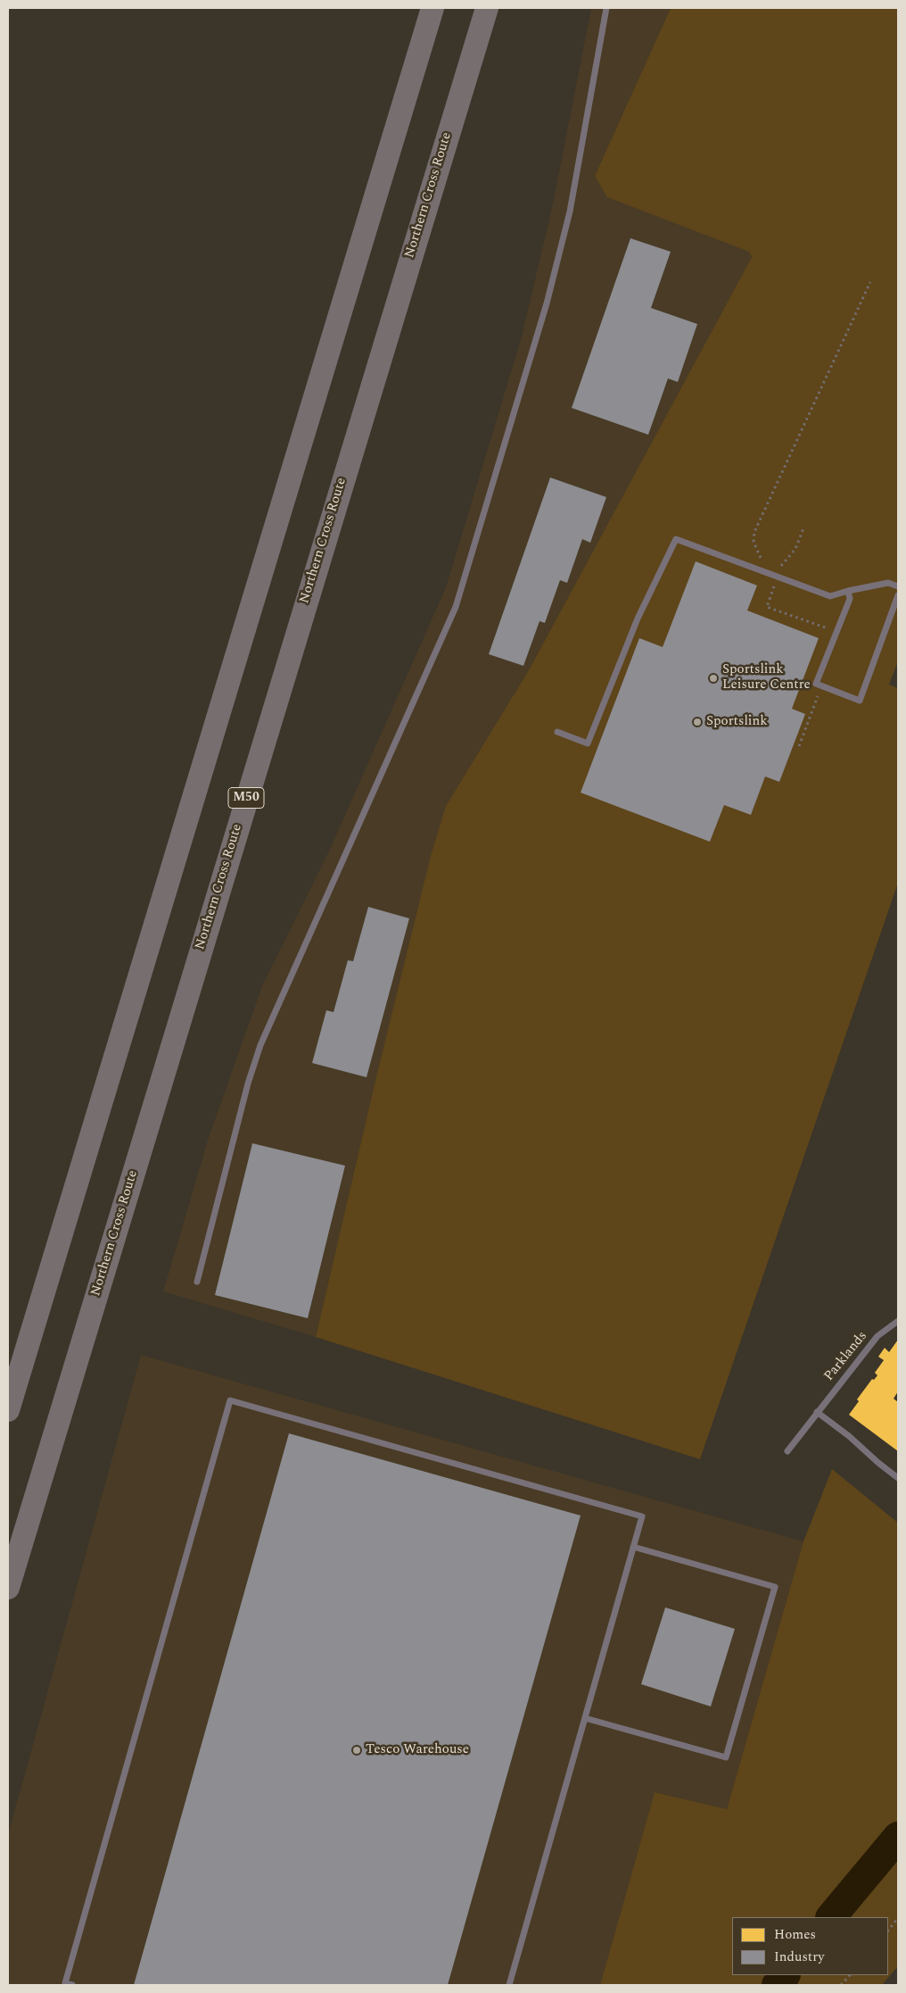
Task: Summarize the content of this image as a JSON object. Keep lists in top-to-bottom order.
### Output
{
  "streets": {
    "highway": ["Northern Cross Route", "M50"],
    "lane": ["Parklands"]
  },
  "places": ["Sportslink Leisure Centre", "Sportslink", "Tesco Warehouse"],
  "legend": ["Homes", "Industry"]
}
